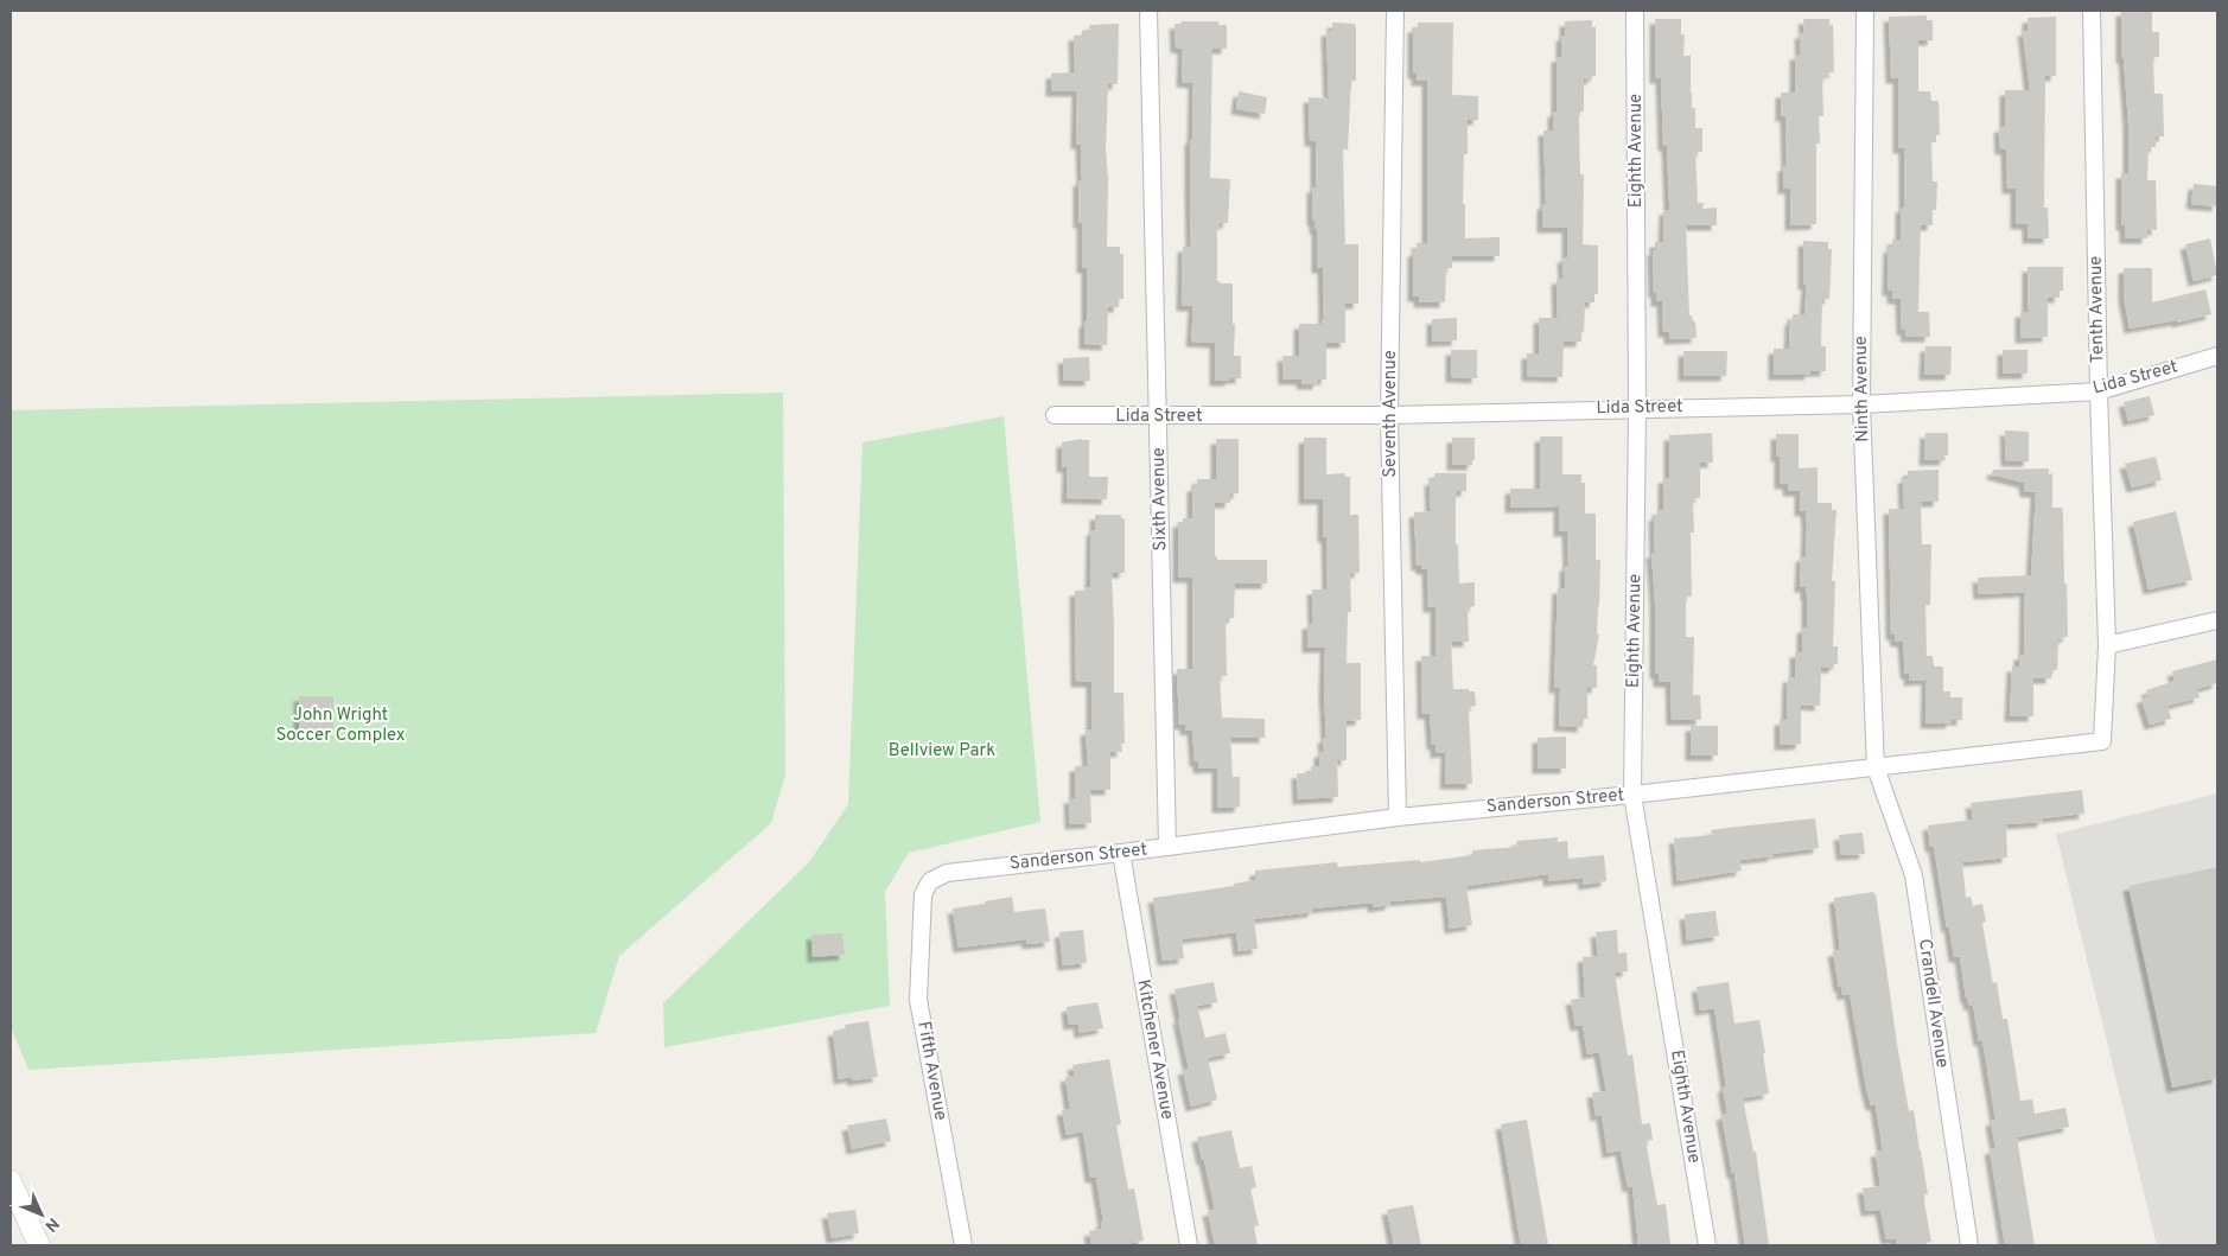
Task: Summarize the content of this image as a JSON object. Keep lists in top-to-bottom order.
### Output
{
  "streets": {
    "street": [
      "Eighth Avenue",
      "Tenth Avenue",
      "Lida Street",
      "Ninth Avenue",
      "Seventh Avenue",
      "Sixth Avenue",
      "Sanderson Street",
      "Crandell Avenue",
      "Kitchener Avenue",
      "Fifth Avenue"
    ]
  },
  "crossings": [
    ["Eighth Avenue", "Lida Street"],
    ["Eighth Avenue", "Sanderson Street"],
    ["Tenth Avenue", "Lida Street"],
    ["Tenth Avenue", "Sanderson Street"],
    ["Lida Street", "Ninth Avenue"],
    ["Lida Street", "Seventh Avenue"],
    ["Lida Street", "Sixth Avenue"],
    ["Ninth Avenue", "Sanderson Street"],
    ["Ninth Avenue", "Crandell Avenue"],
    ["Seventh Avenue", "Sanderson Street"],
    ["Sixth Avenue", "Sanderson Street"],
    ["Sanderson Street", "Crandell Avenue"],
    ["Sanderson Street", "Kitchener Avenue"],
    ["Sanderson Street", "Fifth Avenue"]
  ],
  "parks": ["John Wright Soccer Complex", "Bellview Park"],
  "north": "bottom right"
}
